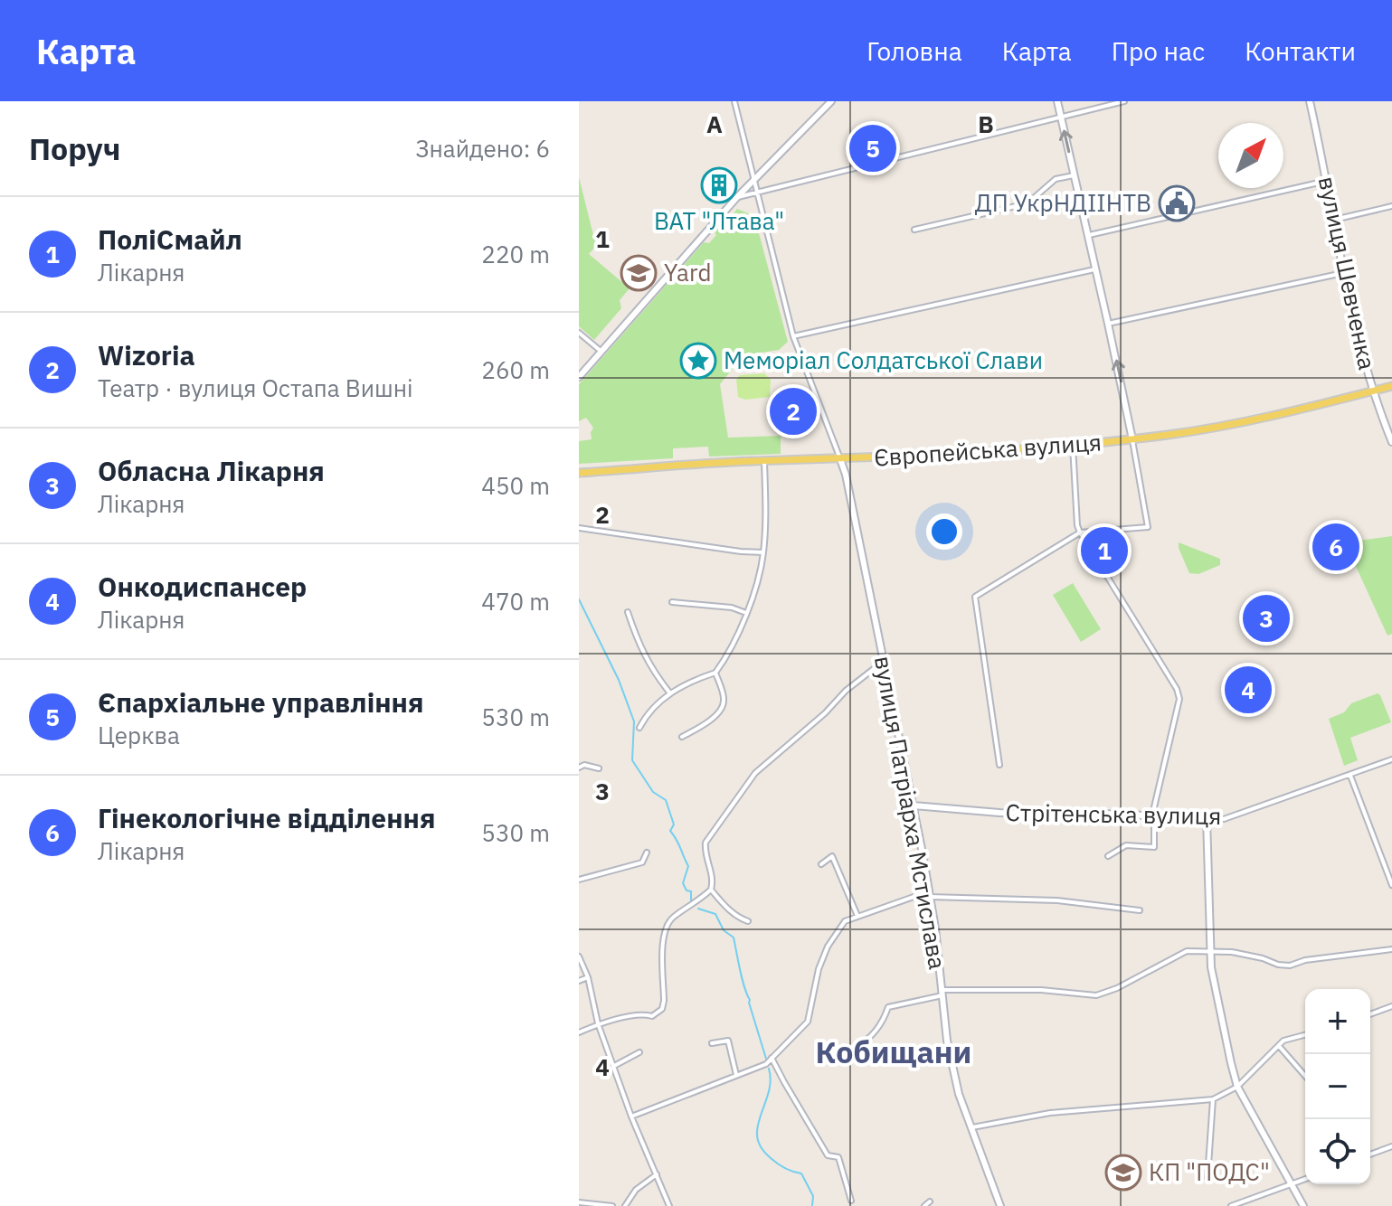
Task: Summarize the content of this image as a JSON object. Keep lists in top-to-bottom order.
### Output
{
  "streets": {
    "main road": [
      "вулиця Шевченка",
      "Європейська вулиця",
      "вулиця Патріарха Мстислава",
      "Стрітенська вулиця"
    ]
  },
  "crossings": [
    ["вулиця Шевченка", "Європейська вулиця"],
    ["Європейська вулиця", "вулиця Патріарха Мстислава"],
    ["вулиця Патріарха Мстислава", "Стрітенська вулиця"]
  ],
  "districts": ["Кобищани"],
  "places": {
    "building": ["ВАТ \"Лтава\""],
    "public building": ["ДП УкрНДІІНТВ"],
    "school or university": ["Yard", "КП \"ПОДС\""],
    "place": ["Меморіал Солдатської Слави"]
  },
  "north": "top right",
  "page": {
    "header": "Карта",
    "nav": [
      "Головна",
      "Карта",
      "Про нас",
      "Контакти"
    ],
    "heading": ["Поруч", "Знайдено: 6"],
    "pins": [
      "5",
      "2",
      "6",
      "1",
      "3",
      "4"
    ],
    "list": [
      {
        "mark": "1",
        "name": "ПоліСмайл",
        "note": "Лікарня",
        "value": "220 m"
      },
      {
        "mark": "2",
        "name": "Wizoria",
        "note": "Театр · вулиця Остапа Вишні",
        "value": "260 m"
      },
      {
        "mark": "3",
        "name": "Обласна Лікарня",
        "note": "Лікарня",
        "value": "450 m"
      },
      {
        "mark": "4",
        "name": "Онкодиспансер",
        "note": "Лікарня",
        "value": "470 m"
      },
      {
        "mark": "5",
        "name": "Єпархіальне управління",
        "note": "Церква",
        "value": "530 m"
      },
      {
        "mark": "6",
        "name": "Гінекологічне відділення",
        "note": "Лікарня",
        "value": "530 m"
      }
    ],
    "map_buttons": ["+", "−"]
  },
  "grid": {
    "columns": ["A", "B"],
    "rows": [
      "1",
      "2",
      "3",
      "4"
    ]
  }
}
